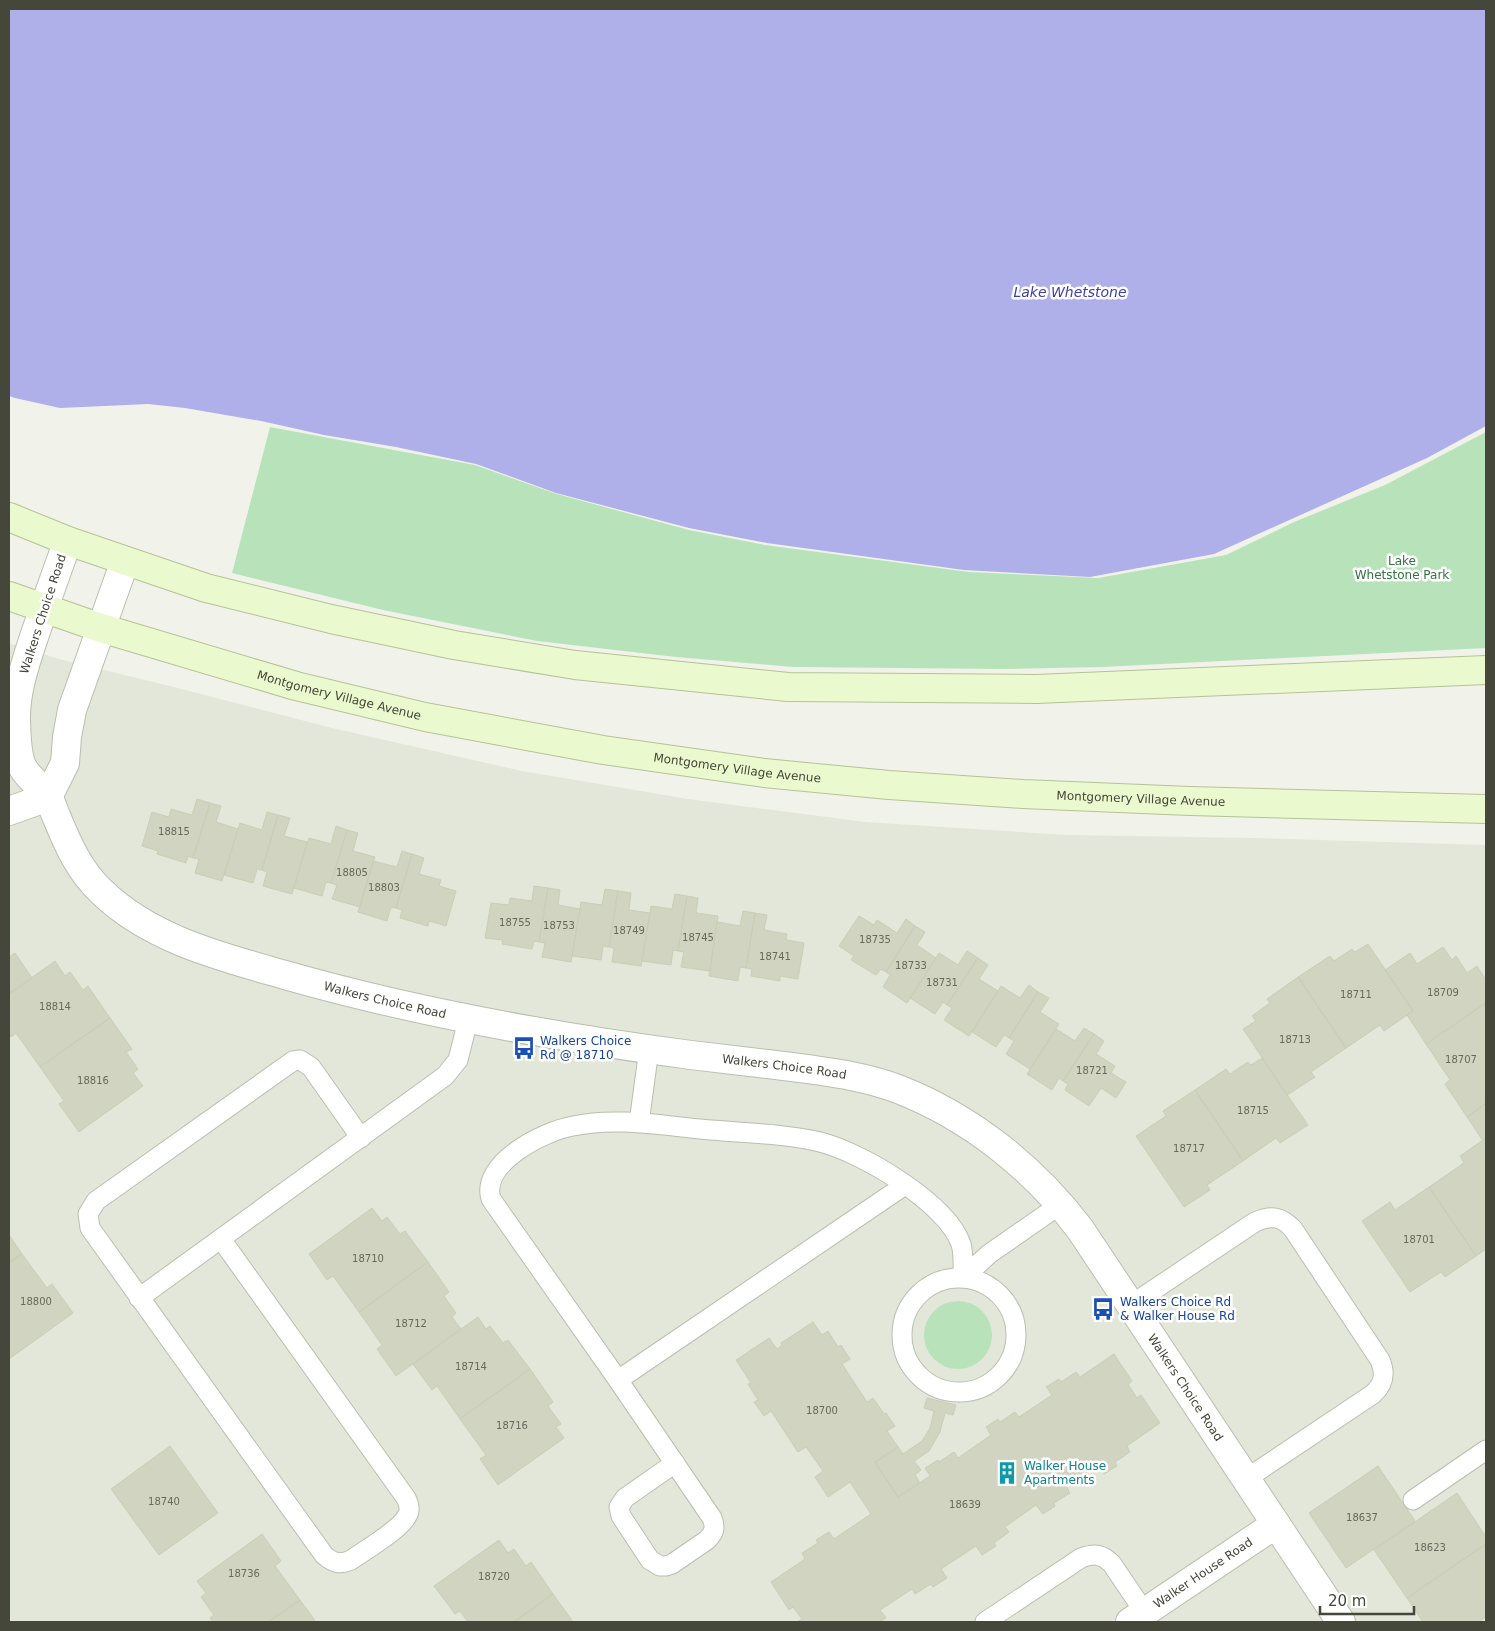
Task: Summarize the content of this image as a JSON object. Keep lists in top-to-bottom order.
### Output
{
  "streets": {
    "main road": ["Montgomery Village Avenue"],
    "street": ["Walkers Choice Road", "Walker House Road"]
  },
  "crossings": [
    ["Walkers Choice Road", "Montgomery Village Avenue"],
    ["Walkers Choice Road", "Walker House Road"]
  ],
  "water": ["Lake Whetstone"],
  "parks": ["Lake Whetstone Park"],
  "places": {
    "bus stop": ["Walkers Choice Rd @ 18710", "Walkers Choice Rd & Walker House Rd"],
    "building": ["Walker House Apartments"]
  },
  "house_numbers": [
    "18815",
    "18805",
    "18803",
    "18755",
    "18753",
    "18749",
    "18745",
    "18735",
    "18741",
    "18733",
    "18731",
    "18709",
    "18711",
    "18814",
    "18713",
    "18707",
    "18721",
    "18816",
    "18715",
    "18717",
    "18701",
    "18710",
    "18800",
    "18712",
    "18714",
    "18700",
    "18716",
    "18740",
    "18639",
    "18637",
    "18623",
    "18736",
    "18720"
  ],
  "scale_bar": "20 m"
}
